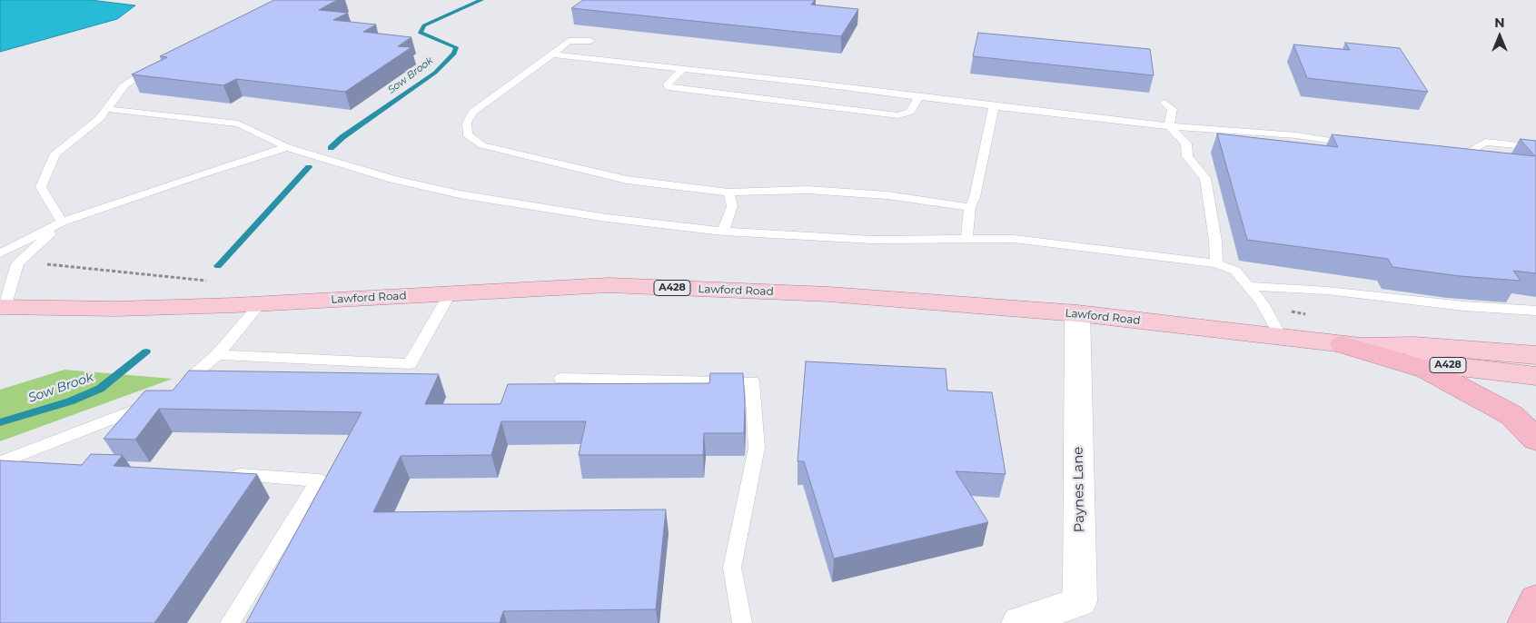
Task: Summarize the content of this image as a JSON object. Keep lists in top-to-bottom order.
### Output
{
  "streets": {
    "main road": ["A428", "Lawford Road"],
    "street": ["Paynes Lane"]
  },
  "crossings": [
    ["Lawford Road", "Paynes Lane"]
  ],
  "water": ["Sow Brook"],
  "north": "top"
}
